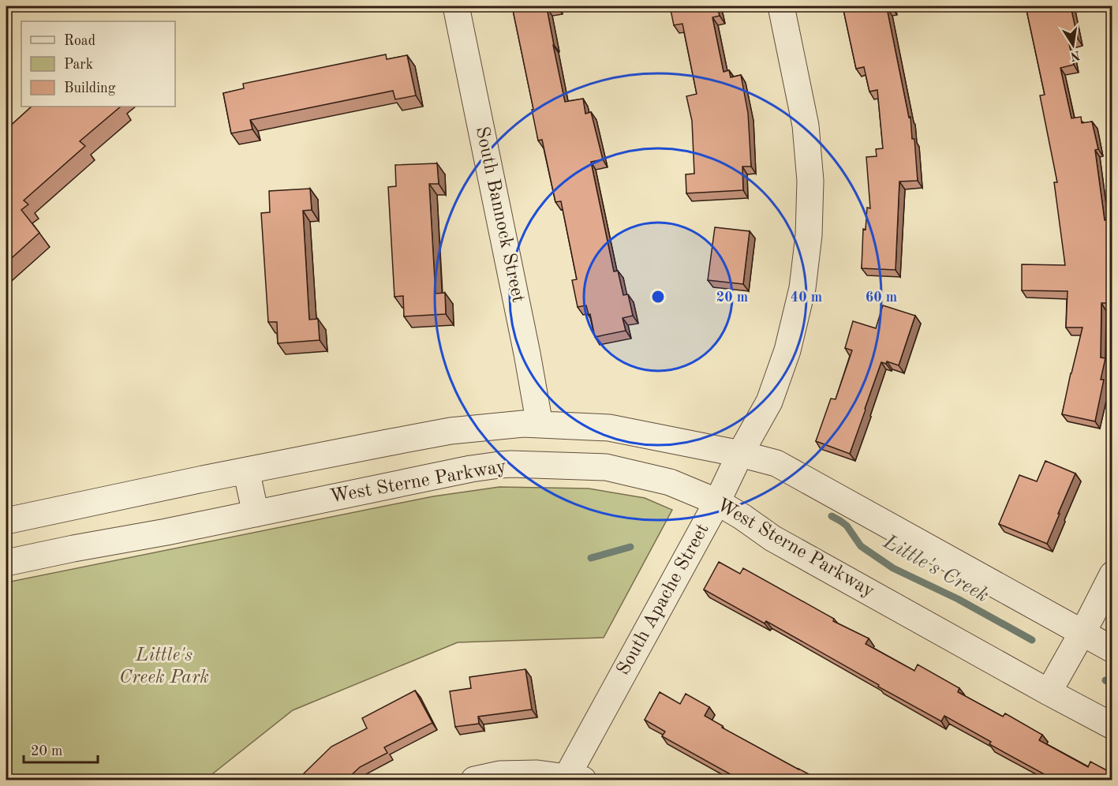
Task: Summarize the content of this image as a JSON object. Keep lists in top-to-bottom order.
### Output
{
  "streets": {
    "street": ["South Bannock Street", "West Sterne Parkway", "South Apache Street"]
  },
  "crossings": [
    ["West Sterne Parkway", "South Apache Street"]
  ],
  "water": ["Little's Creek"],
  "parks": ["Little's Creek Park"],
  "legend": ["Road", "Park", "Building"],
  "scale_bar": "20 m",
  "north": "bottom",
  "rings": ["20 m", "40 m", "60 m"]
}
